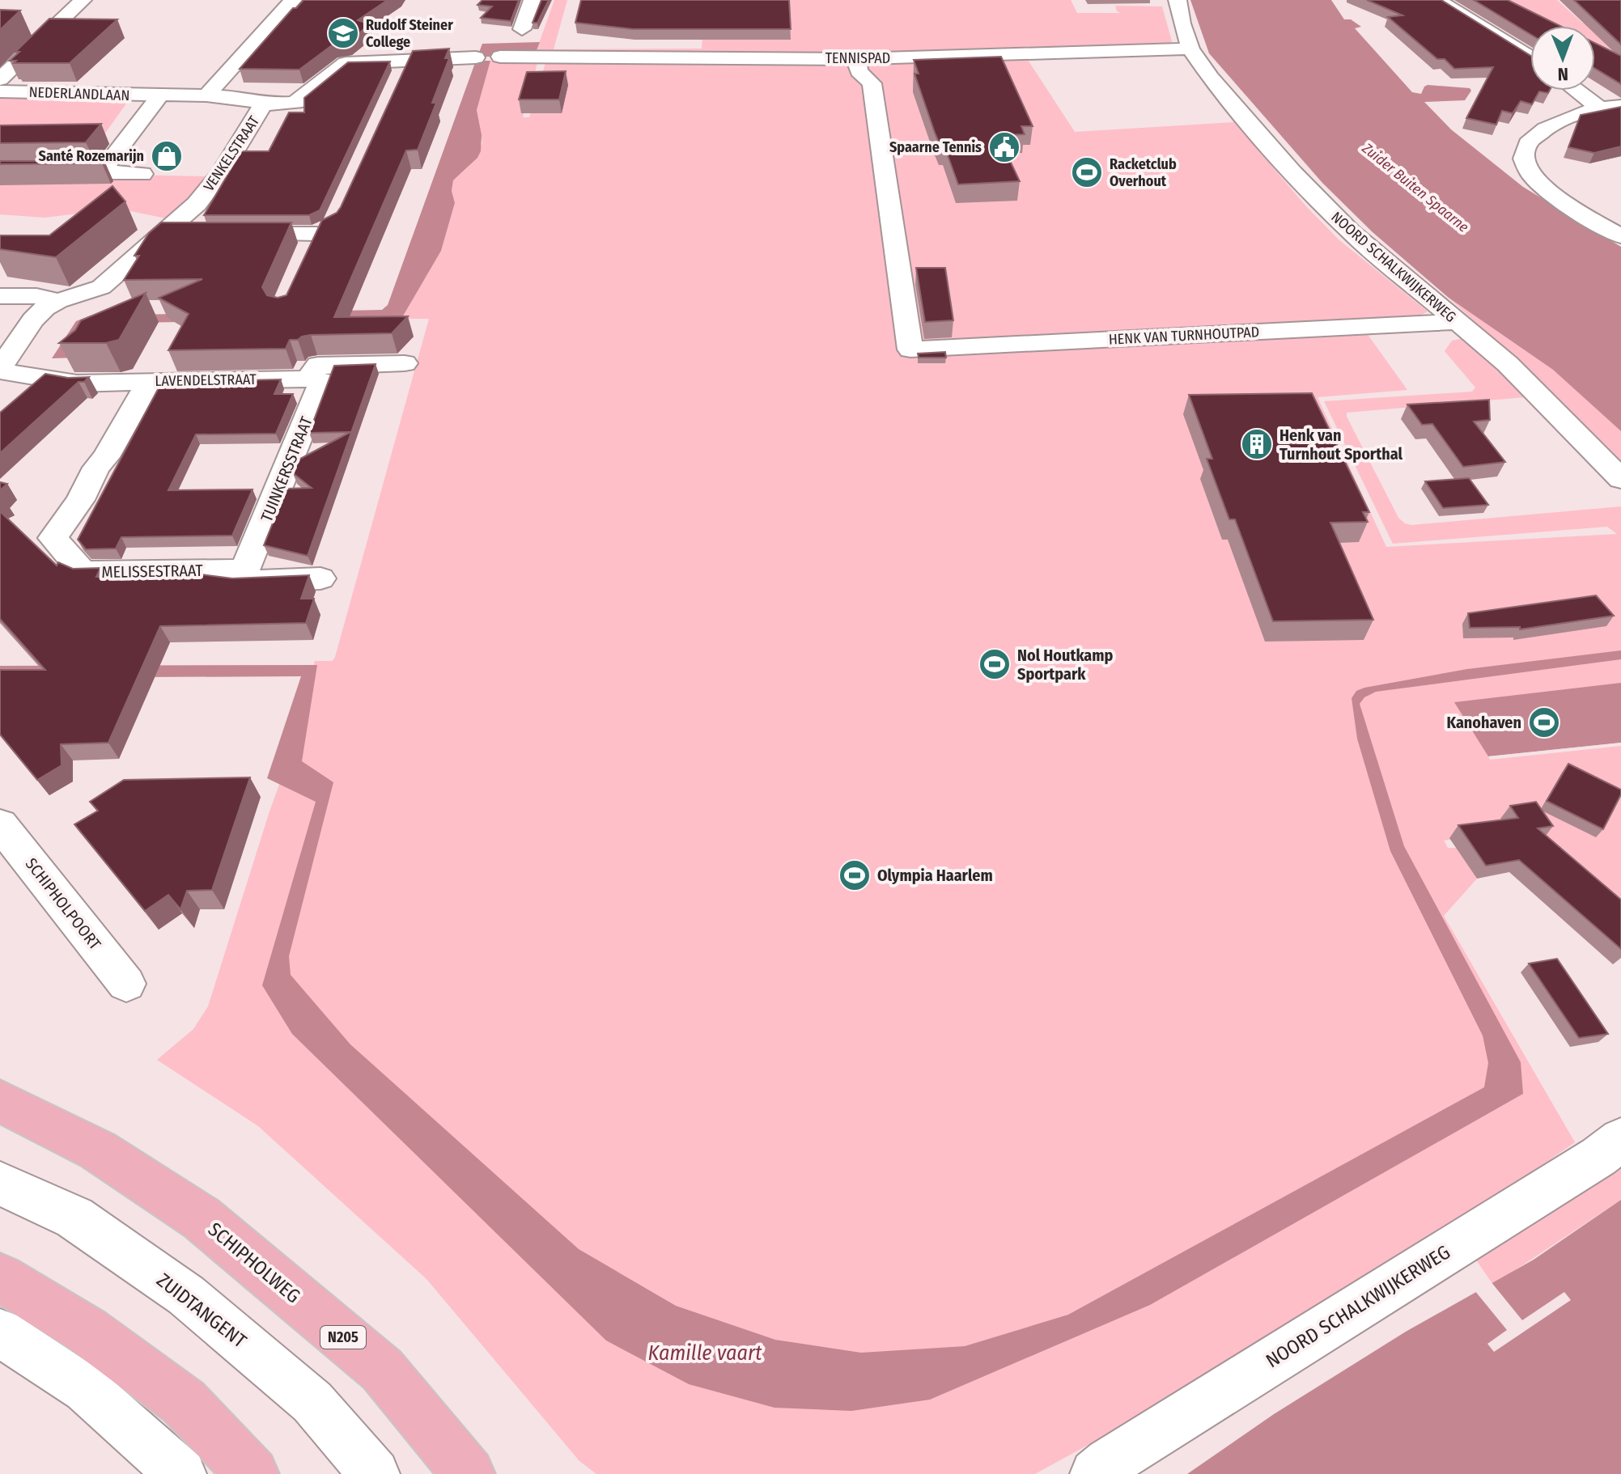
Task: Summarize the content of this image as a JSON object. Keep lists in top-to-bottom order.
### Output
{
  "streets": {
    "main road": ["SCHIPHOLWEG", "N205"],
    "street": [
      "TENNISPAD",
      "NEDERLANDLAAN",
      "VENKELSTRAAT",
      "NOORD SCHALKWIJKERWEG",
      "HENK VAN TURNHOUTPAD",
      "LAVENDELSTRAAT",
      "TUINKERSSTRAAT",
      "MELISSESTRAAT",
      "SCHIPHOLPOORT",
      "ZUIDTANGENT"
    ]
  },
  "crossings": [
    ["TENNISPAD", "NOORD SCHALKWIJKERWEG"],
    ["TENNISPAD", "HENK VAN TURNHOUTPAD"],
    ["NEDERLANDLAAN", "VENKELSTRAAT"],
    ["NOORD SCHALKWIJKERWEG", "HENK VAN TURNHOUTPAD"],
    ["LAVENDELSTRAAT", "TUINKERSSTRAAT"],
    ["LAVENDELSTRAAT", "MELISSESTRAAT"],
    ["TUINKERSSTRAAT", "MELISSESTRAAT"]
  ],
  "water": ["Zuider Buiten Spaarne", "Kamille vaart"],
  "places": {
    "school or university": ["Rudolf Steiner College"],
    "public building": ["Spaarne Tennis"],
    "shop": ["Santé Rozemarijn"],
    "sports": [
      "Racketclub Overhout",
      "Nol Houtkamp Sportpark",
      "Kanohaven",
      "Olympia Haarlem"
    ],
    "building": ["Henk van Turnhout Sporthal"]
  },
  "north": "bottom"
}
